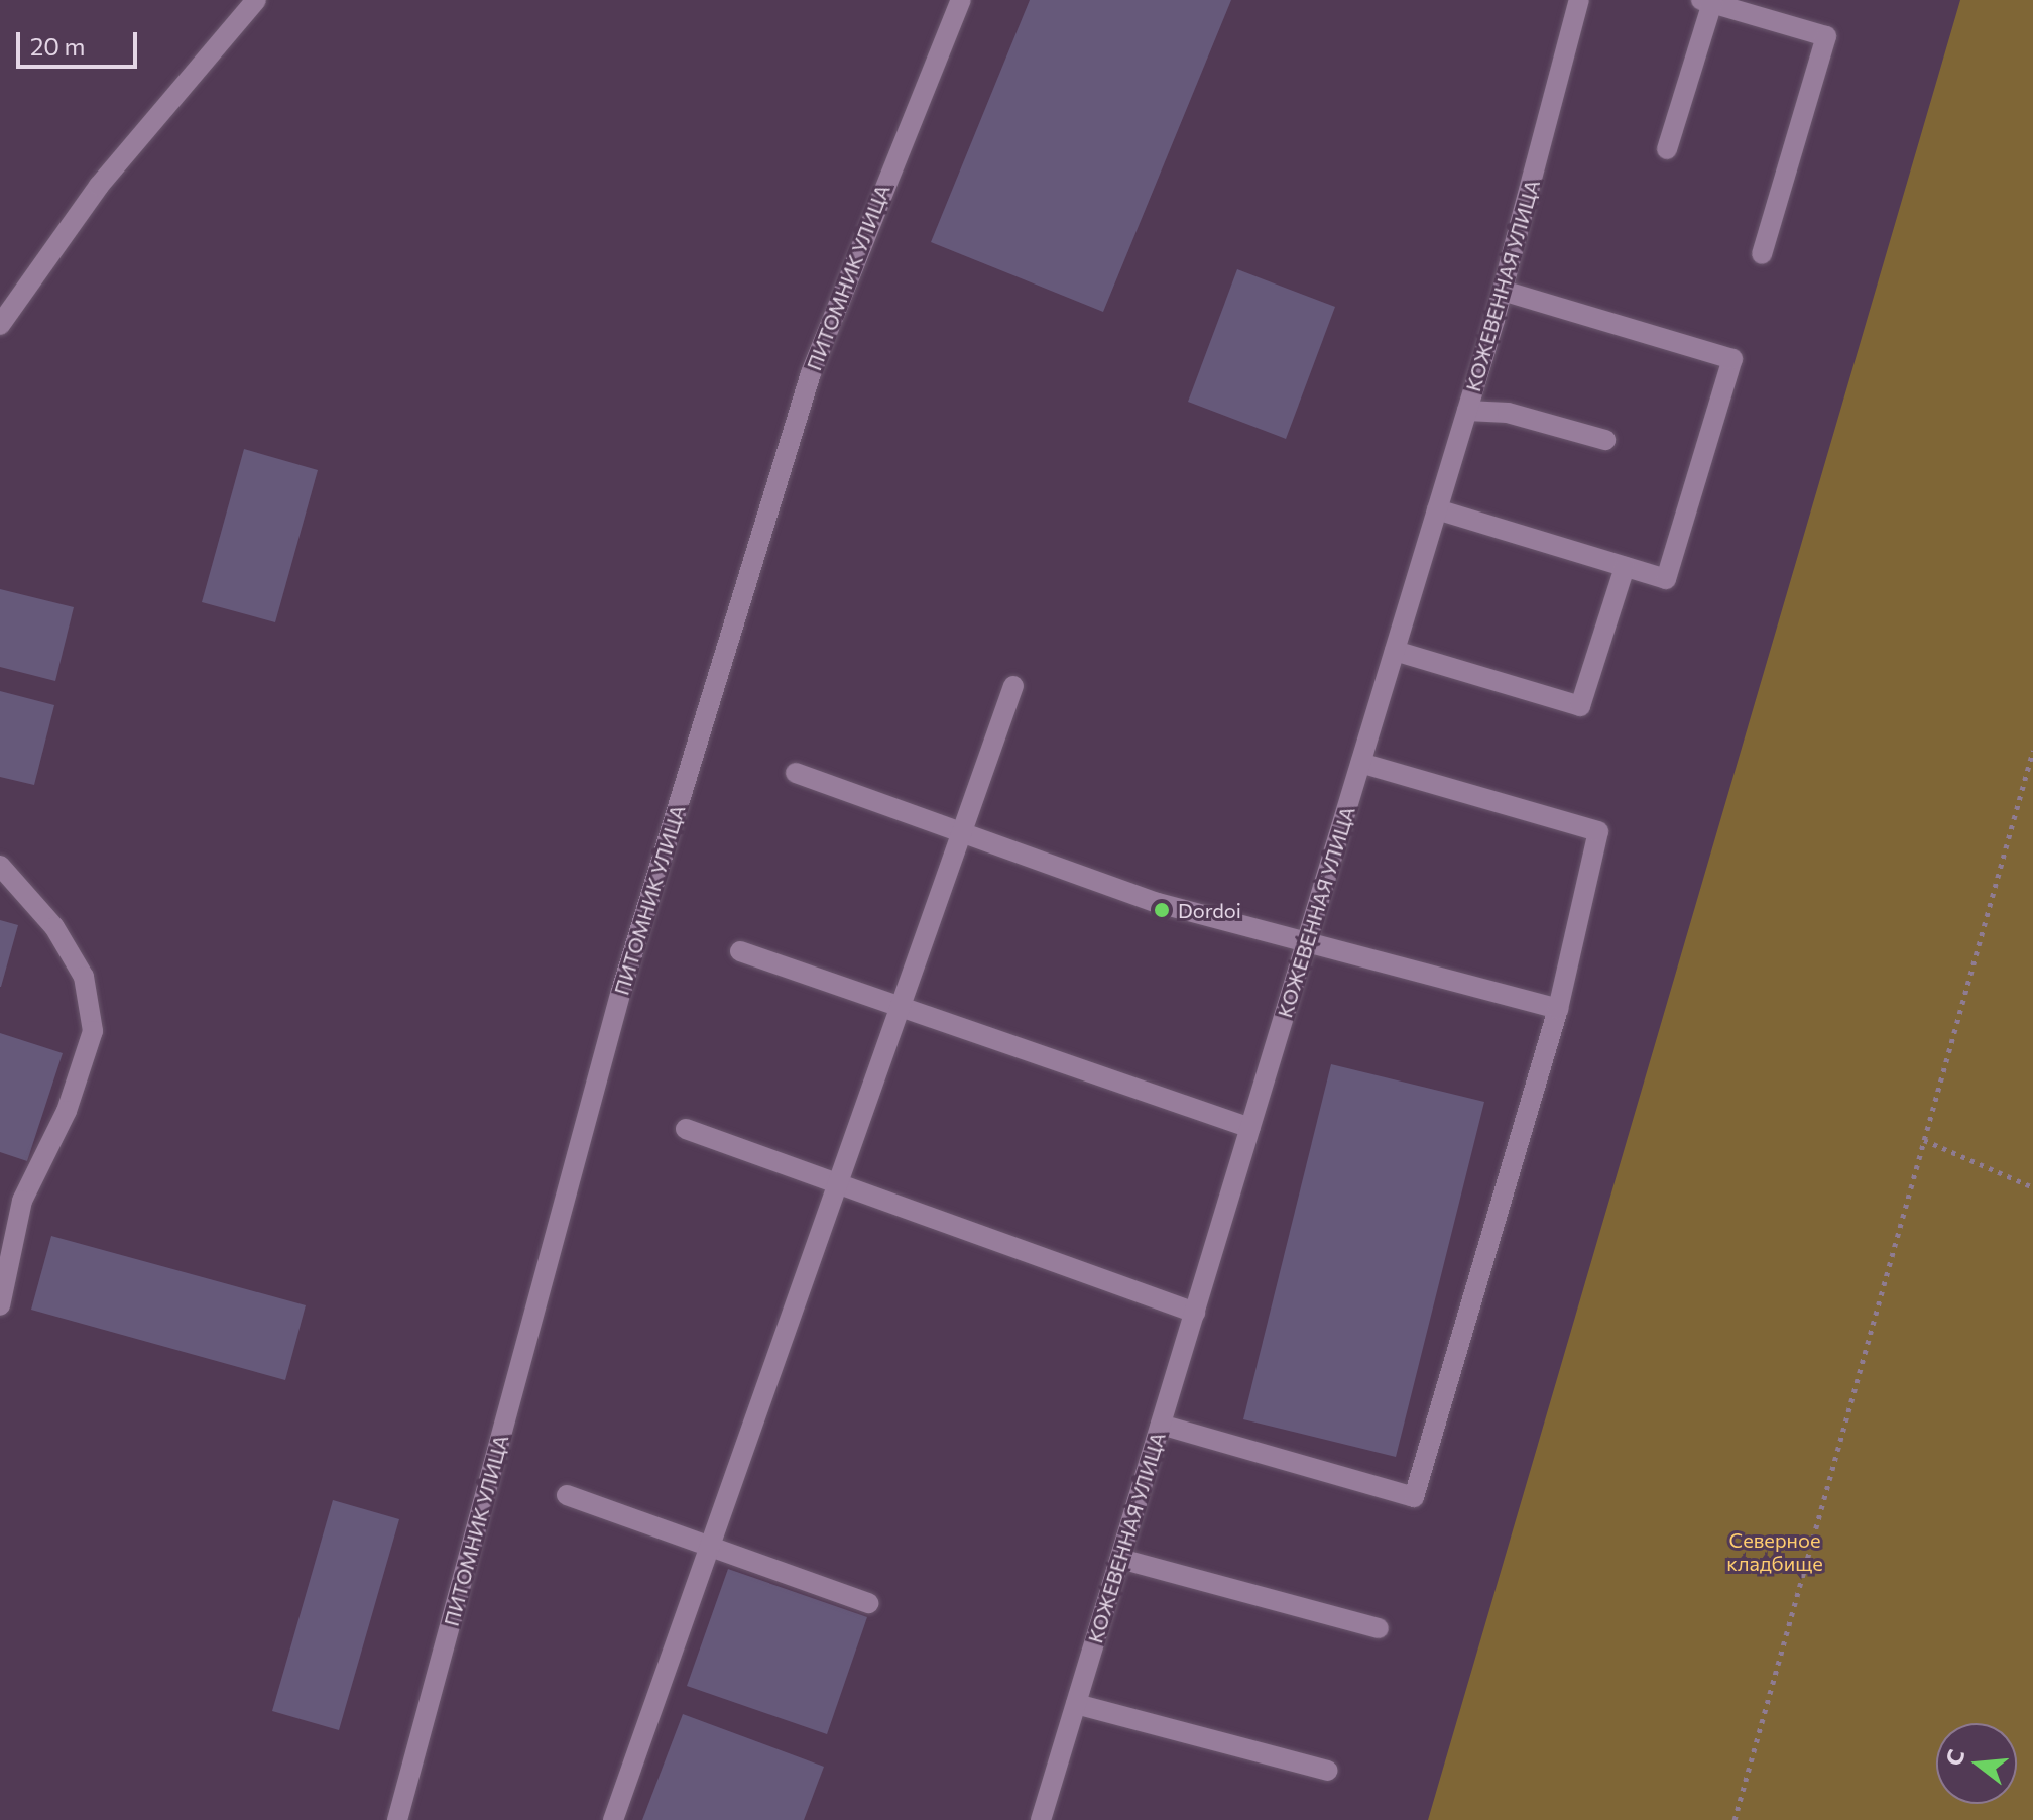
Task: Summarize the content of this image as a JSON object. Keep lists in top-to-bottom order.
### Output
{
  "streets": {
    "street": ["ПИТОМНИК УЛИЦА", "КОЖЕВЕННАЯ УЛИЦА"]
  },
  "parks": ["Северное кладбище"],
  "places": ["Dordoi"],
  "scale_bar": "20 m",
  "north": "left"
}
